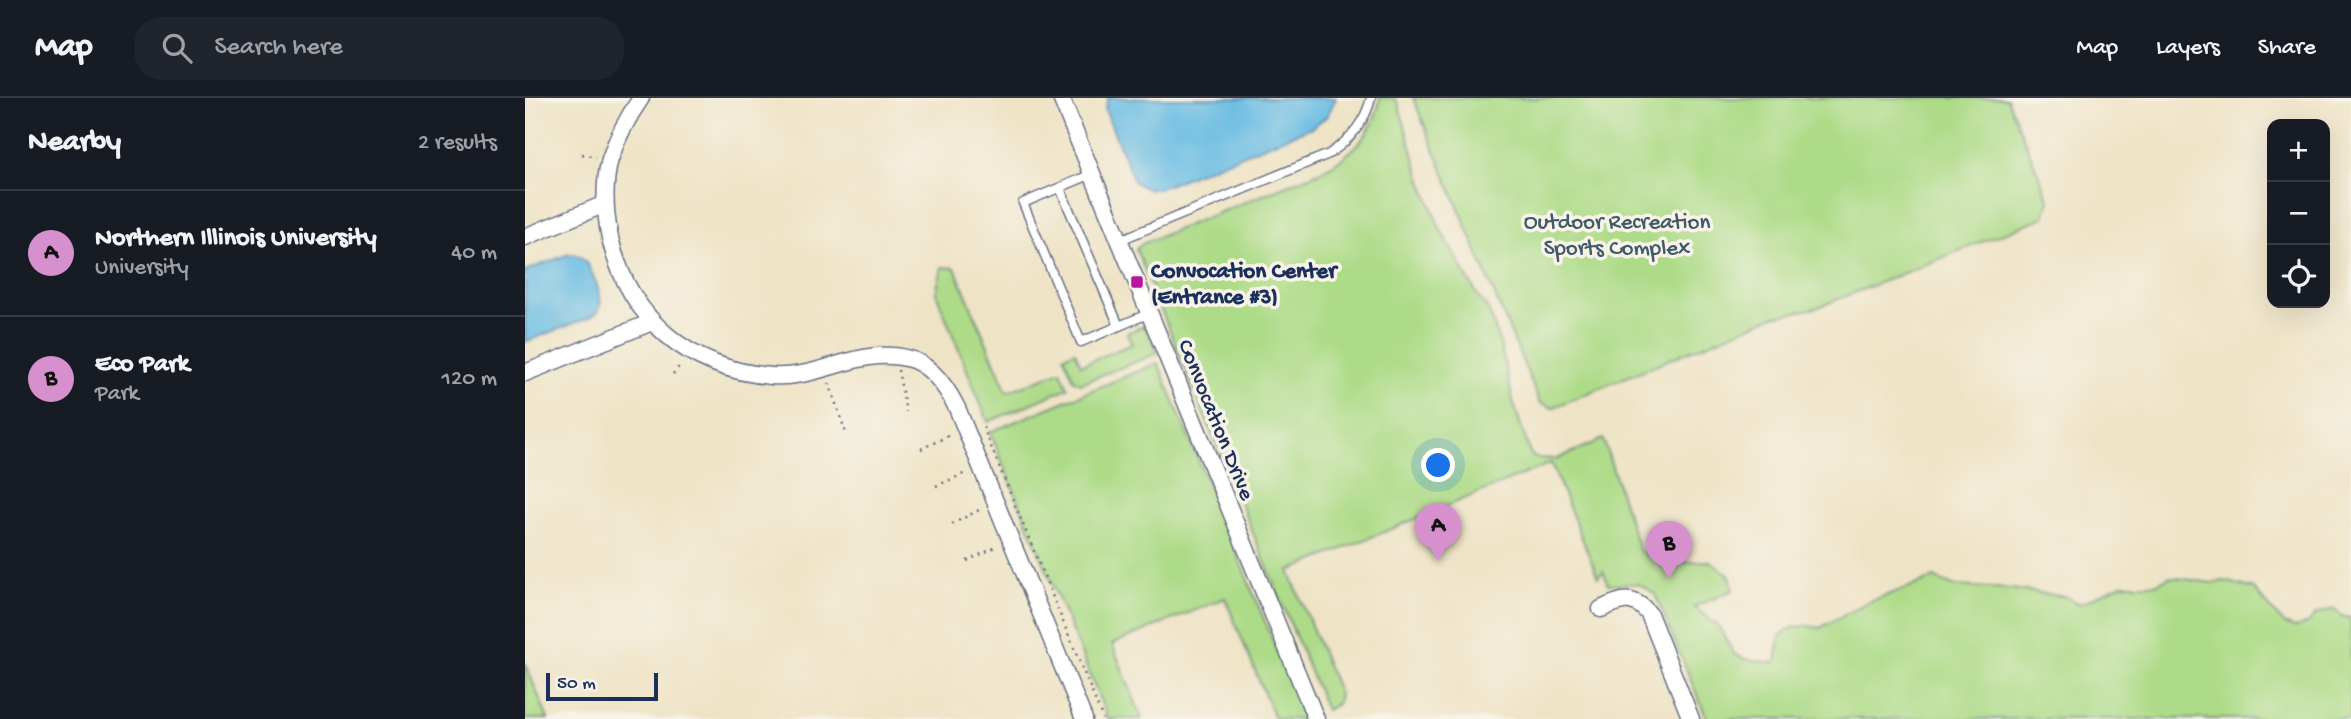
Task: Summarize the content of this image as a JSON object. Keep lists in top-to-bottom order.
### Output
{
  "streets": {
    "street": ["Convocation Drive"]
  },
  "parks": ["Outdoor Recreation Sports Complex"],
  "places": {
    "transit": ["Convocation Center (Entrance #3)"]
  },
  "scale_bar": "50 m",
  "page": {
    "header": "Map",
    "search": "Search here",
    "nav": ["Map", "Layers", "Share"],
    "heading": ["Nearby", "2 results"],
    "map_buttons": ["+", "−"],
    "list": [
      {
        "mark": "A",
        "name": "Northern Illinois University",
        "note": "University",
        "value": "40 m"
      },
      {
        "mark": "B",
        "name": "Eco Park",
        "note": "Park",
        "value": "120 m"
      }
    ],
    "pins": ["A", "B"],
    "scale": "50 m"
  }
}
